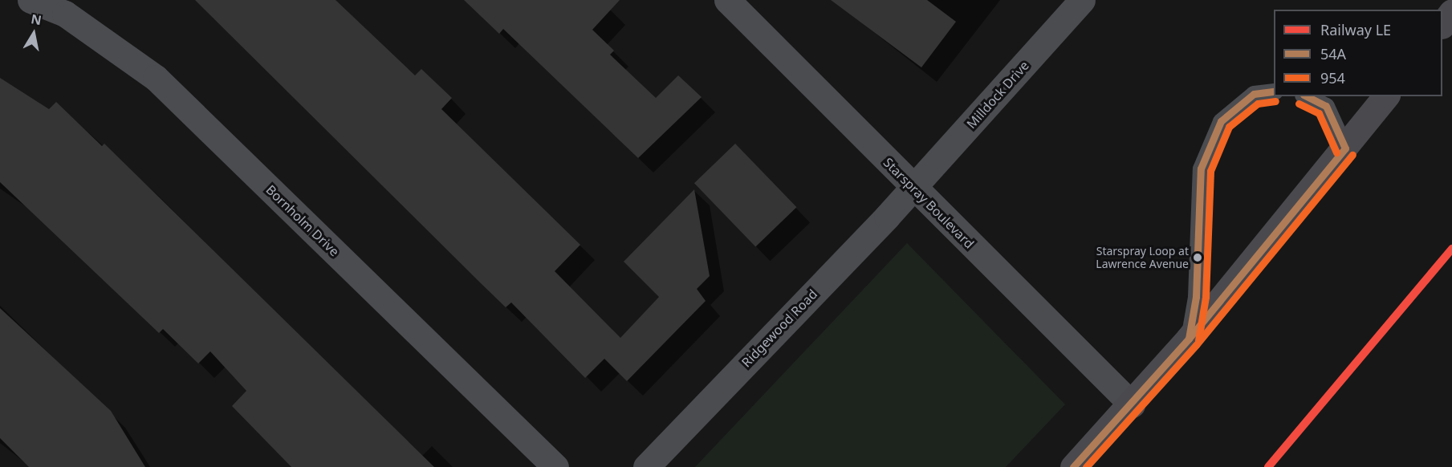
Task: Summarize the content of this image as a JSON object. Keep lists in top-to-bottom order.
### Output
{
  "streets": {
    "street": [
      "Milldock Drive",
      "Starspray Boulevard",
      "Bornholm Drive",
      "Ridgewood Road"
    ]
  },
  "crossings": [
    ["Milldock Drive", "Starspray Boulevard"],
    ["Milldock Drive", "Ridgewood Road"],
    ["Starspray Boulevard", "Ridgewood Road"]
  ],
  "places": ["Starspray Loop at Lawrence Avenue"],
  "lines": ["transit line 54A", "transit line 954", "rail line LE"],
  "legend": ["Railway LE", "54A", "954"],
  "north": "top"
}
